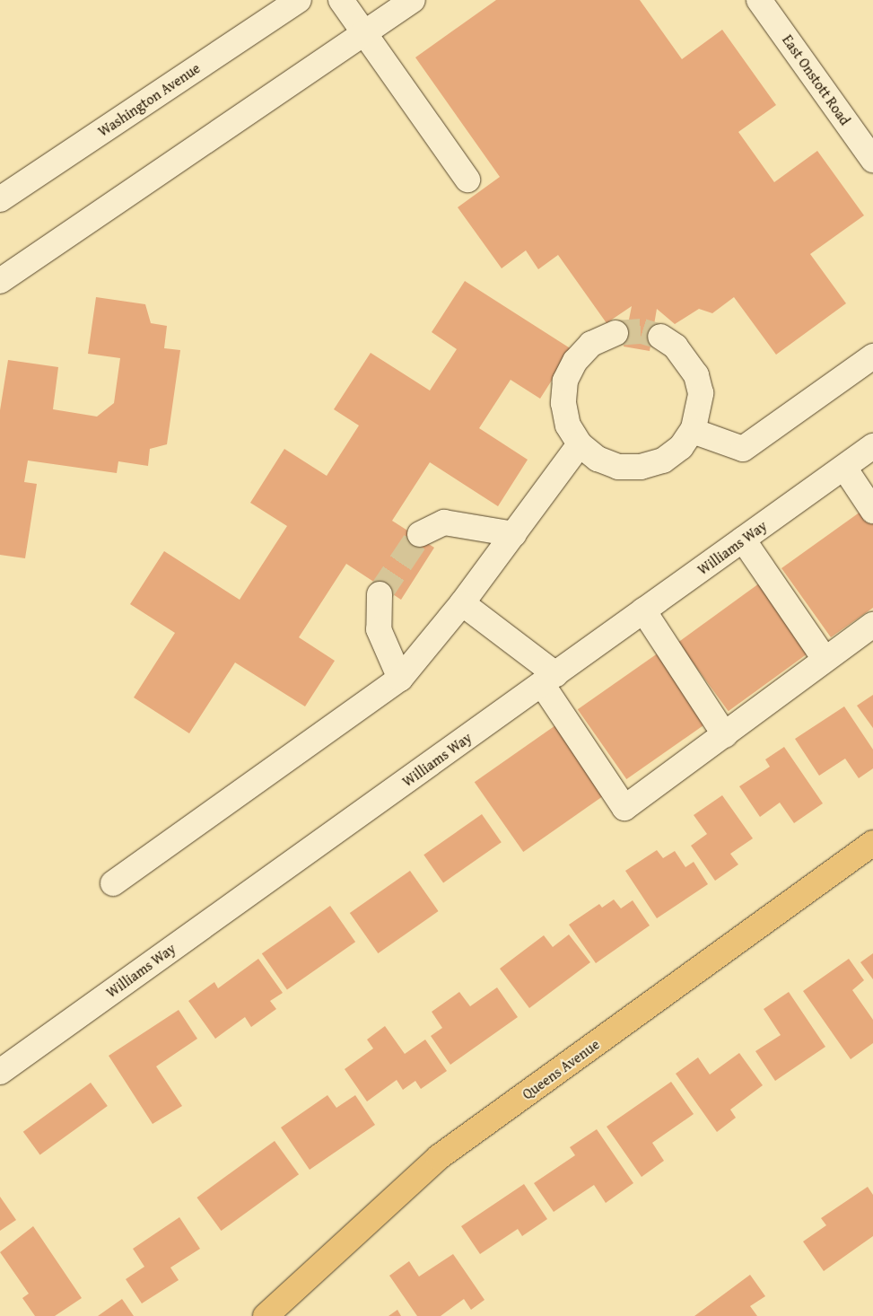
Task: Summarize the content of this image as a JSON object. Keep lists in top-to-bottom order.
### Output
{
  "streets": {
    "main road": ["Queens Avenue"],
    "street": ["East Onstott Road", "Washington Avenue", "Williams Way"]
  }
}
